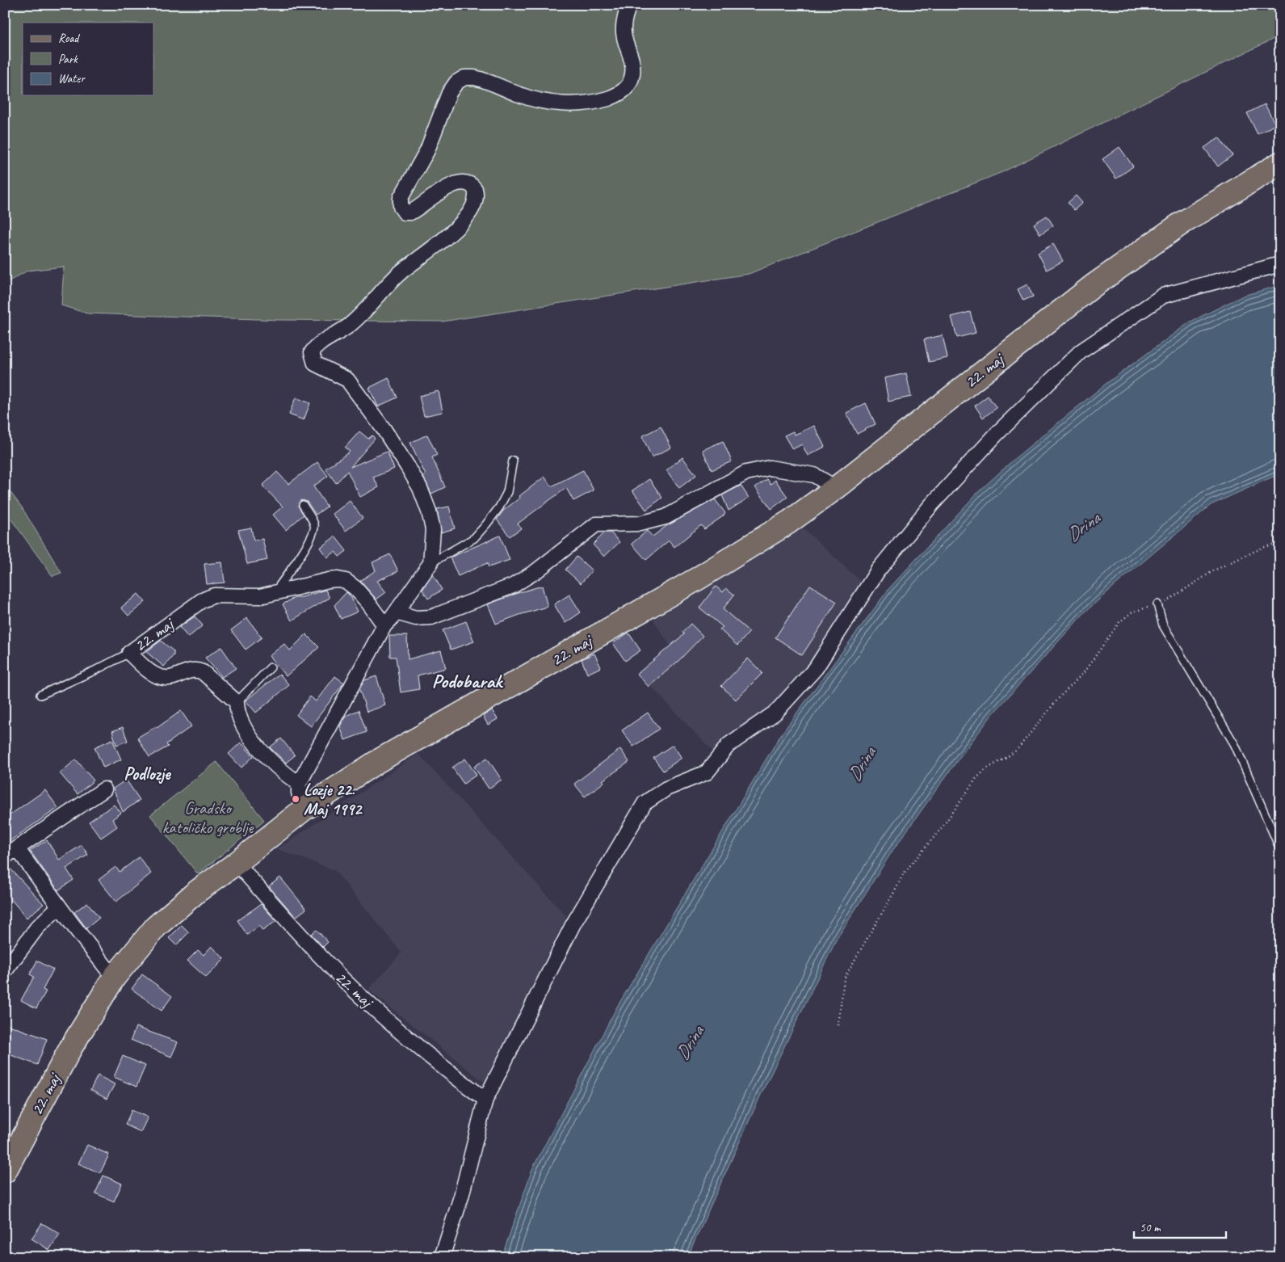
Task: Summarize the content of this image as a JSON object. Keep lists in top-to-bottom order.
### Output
{
  "streets": {
    "main road": ["22. maj"]
  },
  "districts": ["Podobarak", "Podlozje"],
  "water": ["Drina"],
  "parks": ["Gradsko katoličko groblje"],
  "places": ["Lozje 22. Maj 1992"],
  "legend": ["Road", "Park", "Water"],
  "scale_bar": "50 m"
}
